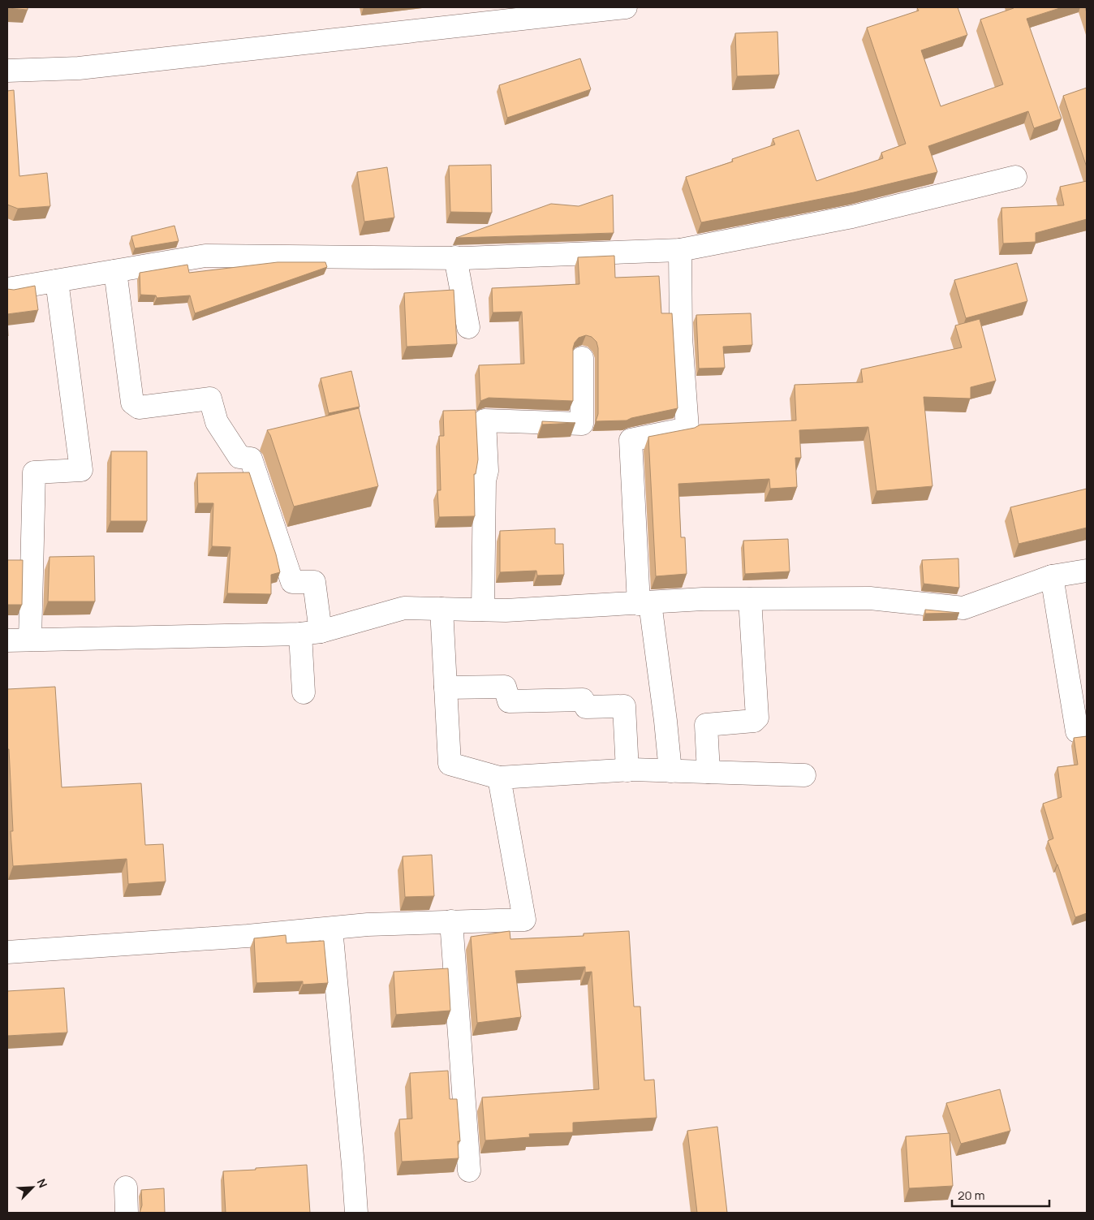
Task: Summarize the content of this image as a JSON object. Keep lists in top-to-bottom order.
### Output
{
  "scale_bar": "20 m",
  "north": "top right"
}
